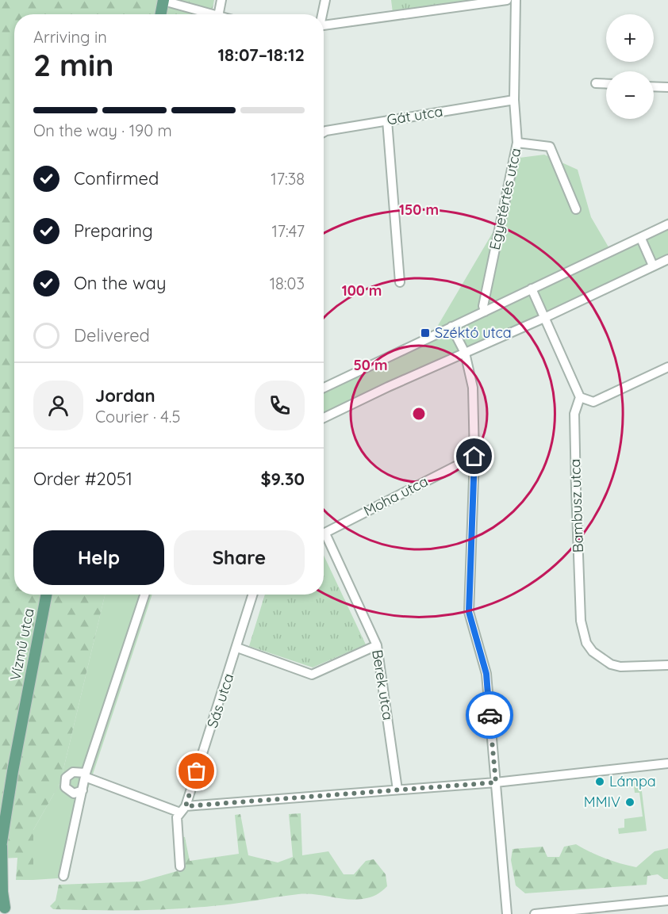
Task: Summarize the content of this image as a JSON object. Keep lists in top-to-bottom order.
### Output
{
  "streets": {
    "main road": ["Vízmű utca"],
    "street": [
      "Gát utca",
      "Egyetértés utca",
      "Moha utca",
      "Bambusz utca",
      "Berek utca",
      "Sás utca"
    ]
  },
  "crossings": [
    ["Gát utca", "Egyetértés utca"]
  ],
  "places": {
    "transit": ["Széktó utca"],
    "other": ["Lámpa", "MMIV"]
  },
  "page": {
    "map_buttons": ["+", "−"],
    "heading": ["2 min", "Arriving in", "18:07–18:12"],
    "panel": [
      "Jordan",
      "Courier · 4.5",
      "Order #2051",
      "$9.30"
    ],
    "bar": "On the way · 190 m",
    "list": [
      ["Confirmed", "17:38"],
      ["Preparing", "17:47"],
      ["On the way", "18:03"],
      "Delivered"
    ],
    "buttons": ["Help", "Share"]
  },
  "rings": ["150 m", "100 m", "50 m"]
}
